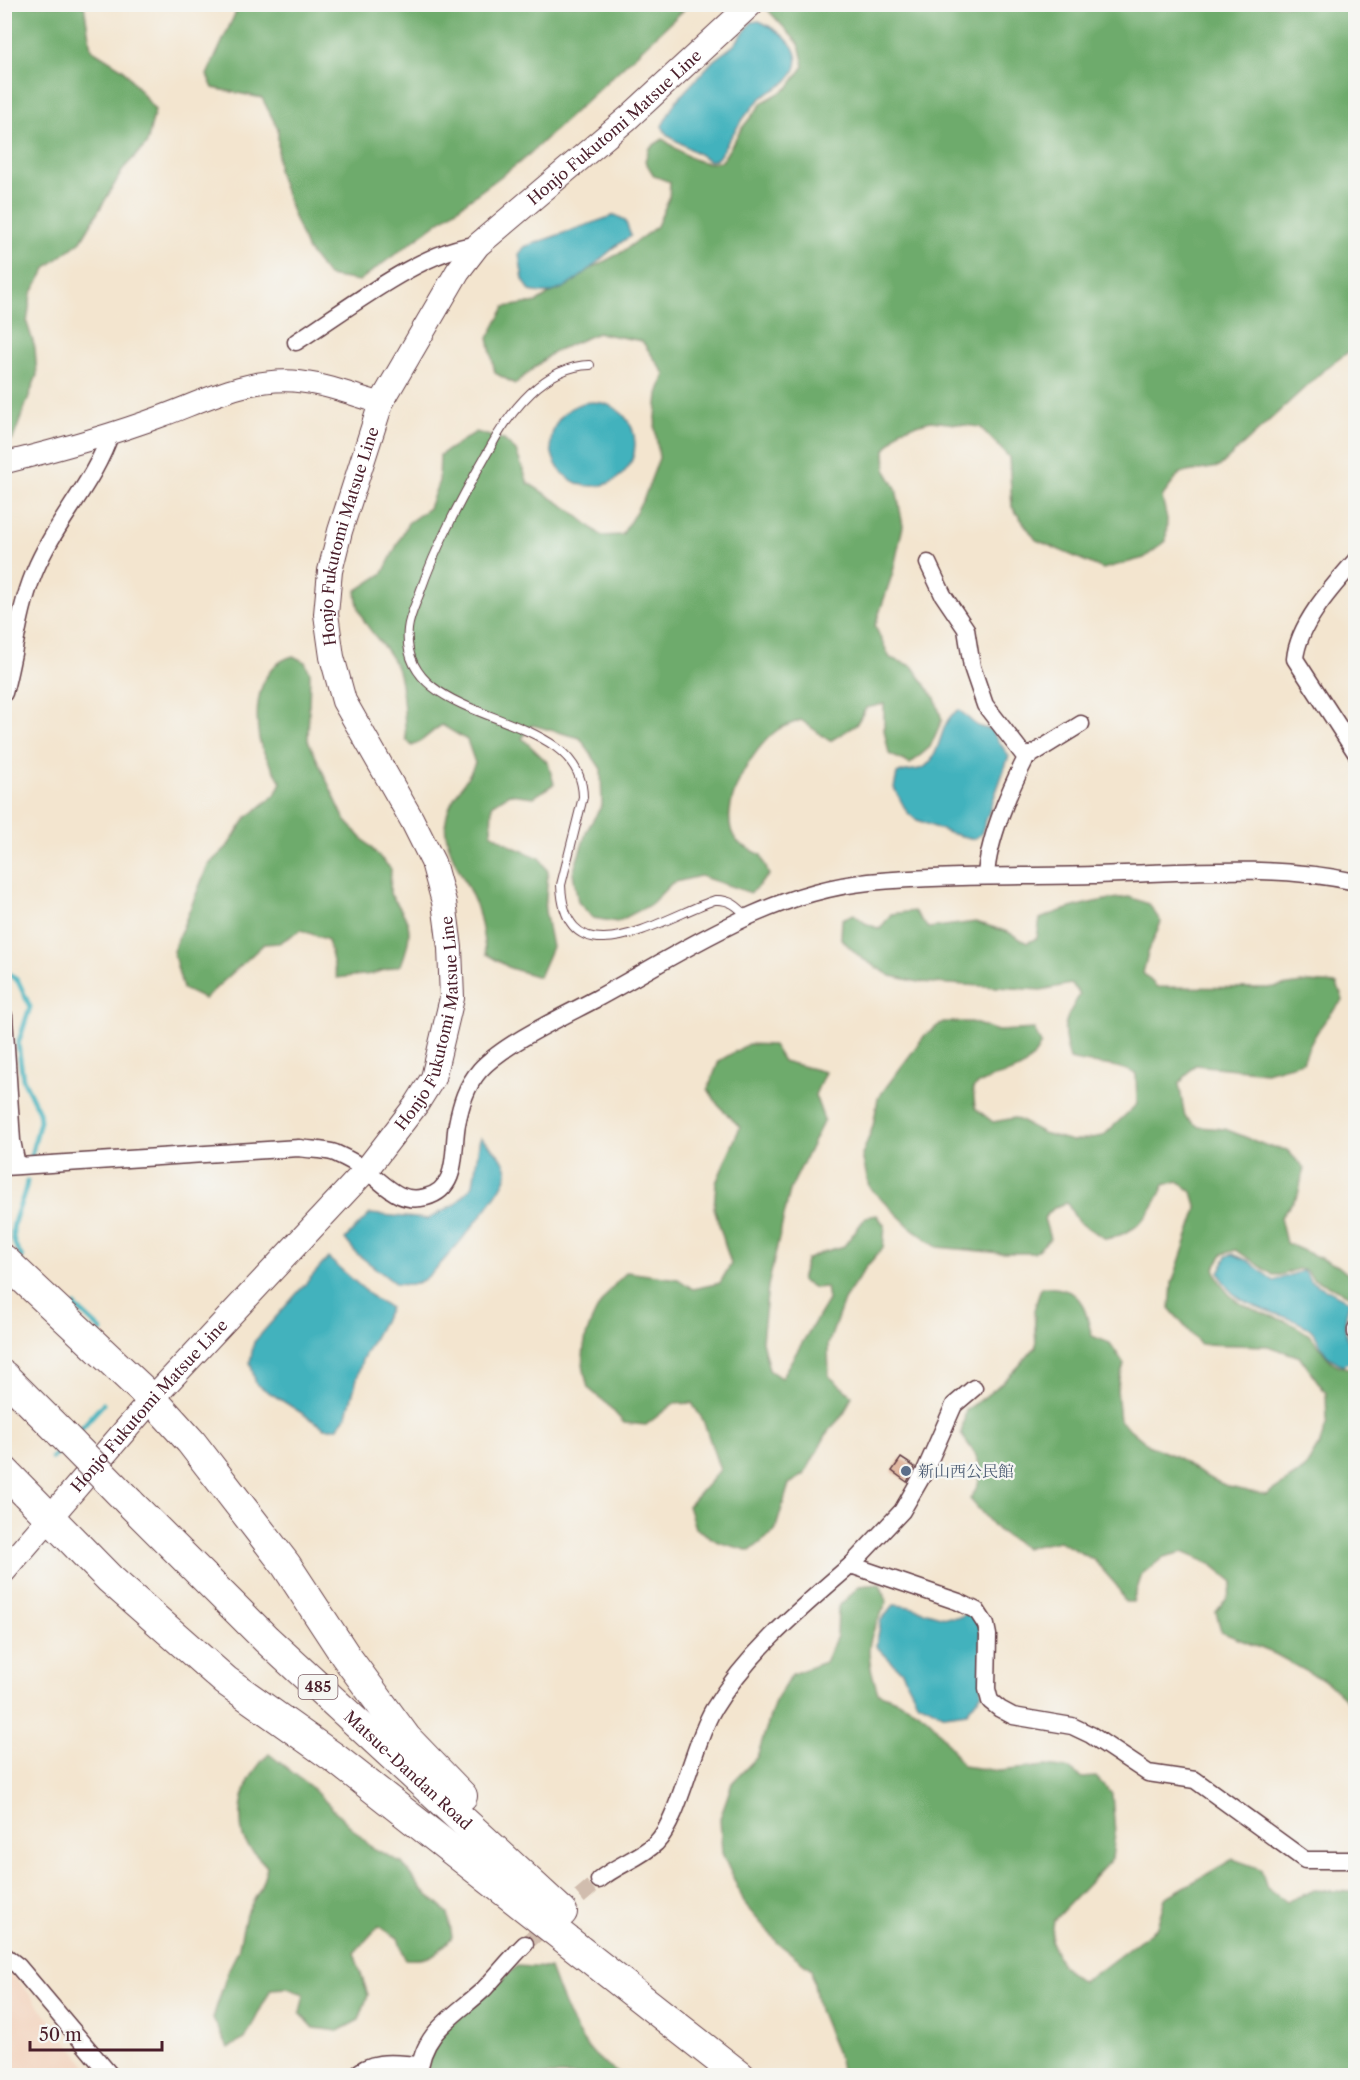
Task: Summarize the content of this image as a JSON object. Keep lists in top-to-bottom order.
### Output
{
  "streets": {
    "highway": ["485", "Matsue-Dandan Road"],
    "main road": ["Honjo Fukutomi Matsue Line"]
  },
  "places": ["新山西公民館"],
  "scale_bar": "50 m"
}
